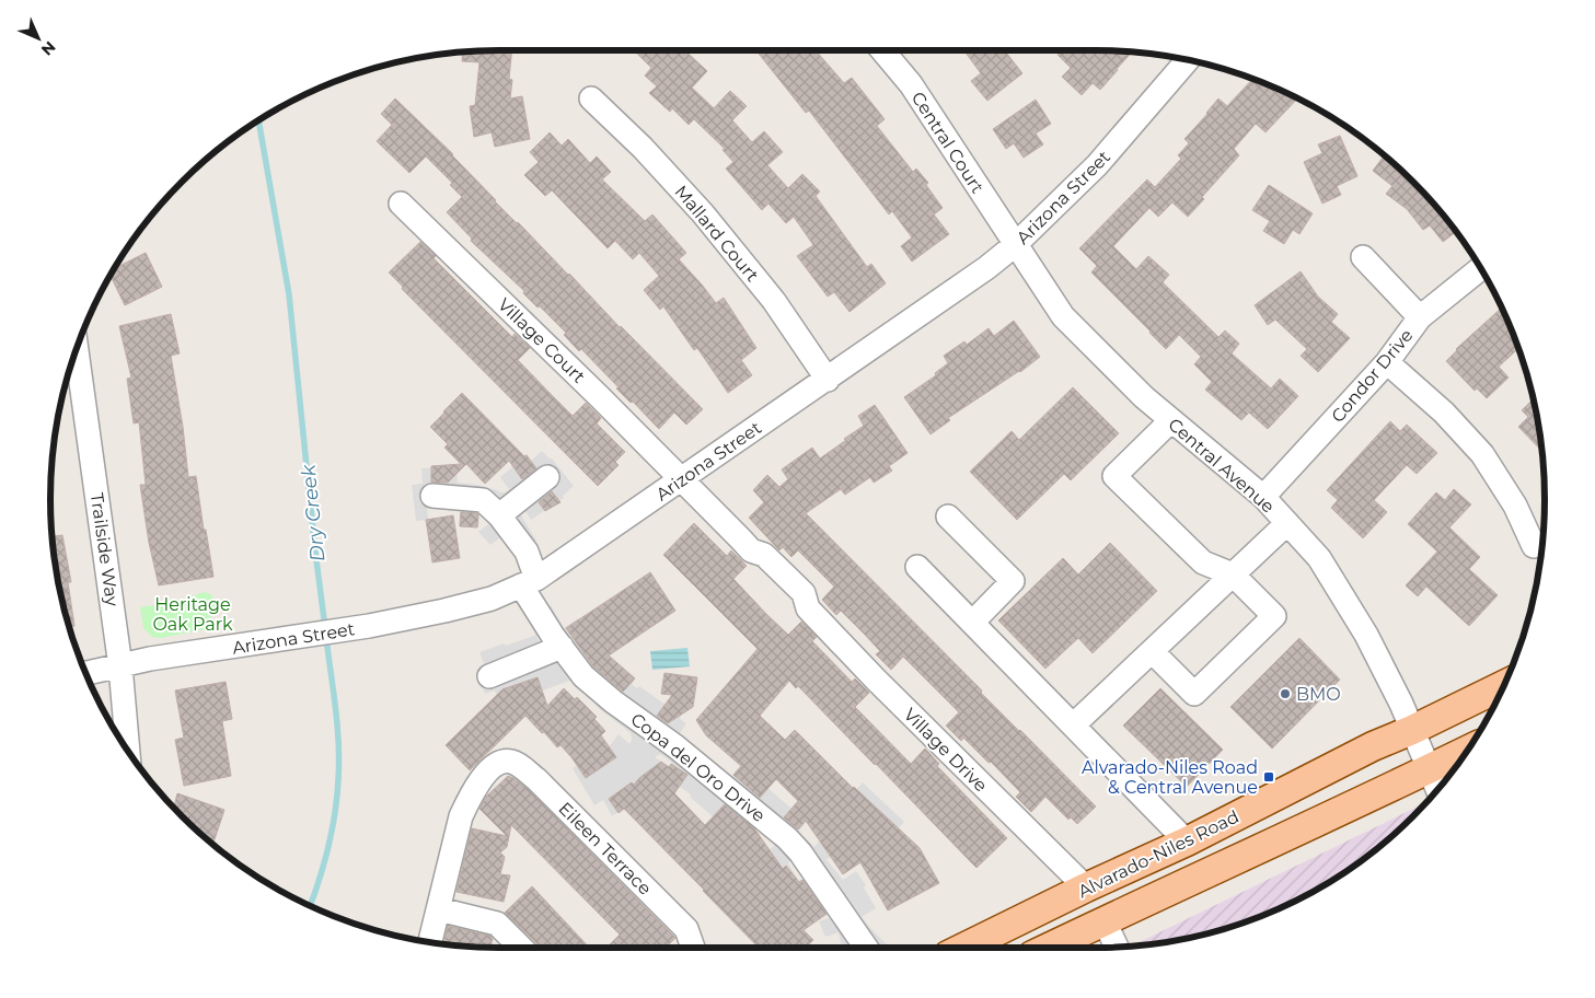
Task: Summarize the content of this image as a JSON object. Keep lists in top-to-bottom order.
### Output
{
  "streets": {
    "main road": ["Alvarado-Niles Road"],
    "street": [
      "Central Court",
      "Arizona Street",
      "Mallard Court",
      "Village Court",
      "Condor Drive",
      "Central Avenue",
      "Trailside Way",
      "Village Drive",
      "Copa del Oro Drive",
      "Eileen Terrace"
    ]
  },
  "crossings": [
    ["Central Court", "Arizona Street"],
    ["Central Court", "Central Avenue"],
    ["Arizona Street", "Mallard Court"],
    ["Arizona Street", "Village Court"],
    ["Arizona Street", "Central Avenue"],
    ["Arizona Street", "Trailside Way"],
    ["Arizona Street", "Village Drive"],
    ["Arizona Street", "Copa del Oro Drive"],
    ["Village Court", "Village Drive"],
    ["Condor Drive", "Central Avenue"],
    ["Central Avenue", "Alvarado-Niles Road"],
    ["Village Drive", "Alvarado-Niles Road"]
  ],
  "water": ["Dry Creek"],
  "parks": ["Heritage Oak Park"],
  "places": {
    "other": ["BMO"],
    "transit": ["Alvarado-Niles Road & Central Avenue"]
  },
  "north": "bottom right"
}
